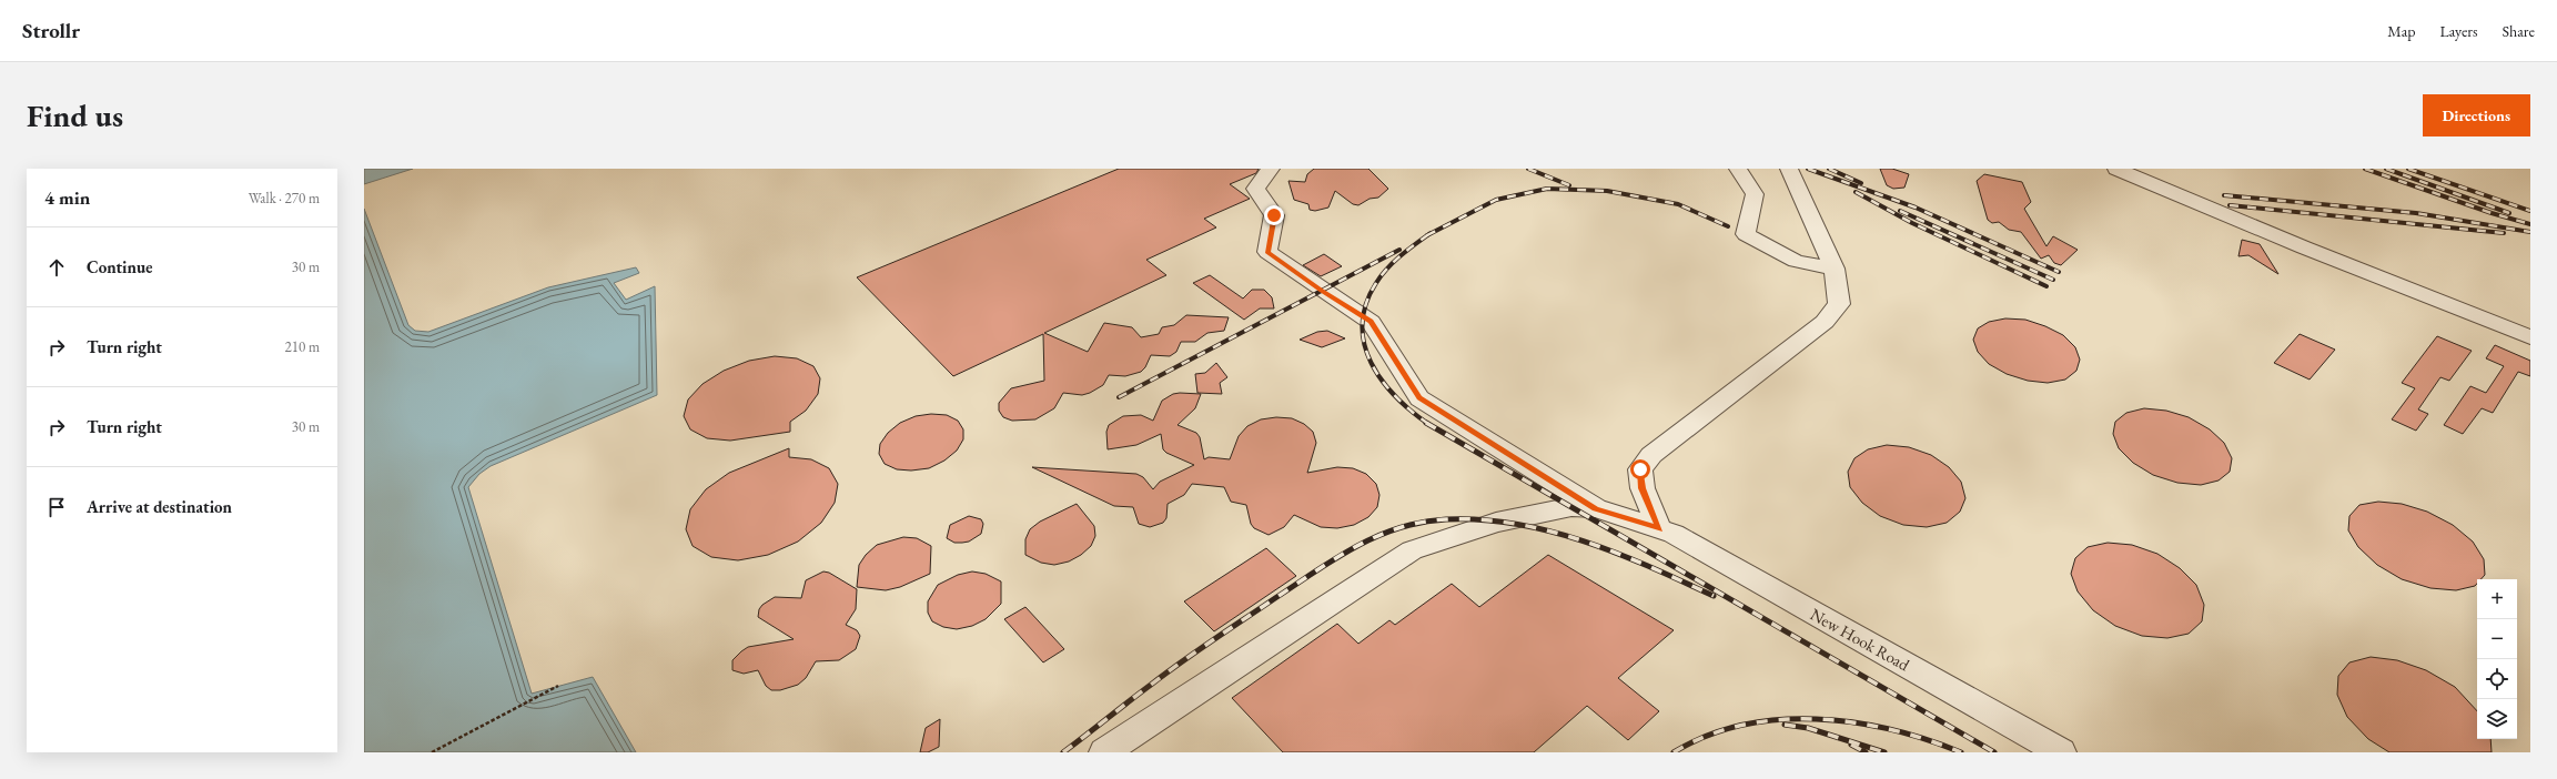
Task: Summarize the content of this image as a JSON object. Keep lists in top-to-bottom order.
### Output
{
  "streets": {
    "street": ["New Hook Road"]
  },
  "page": {
    "header": "Strollr",
    "nav": ["Map", "Layers", "Share"],
    "buttons": "Directions",
    "title": "Find us",
    "heading": ["4 min", "Walk · 270 m"],
    "list": [
      ["Continue", "30 m"],
      ["Turn right", "210 m"],
      ["Turn right", "30 m"],
      "Arrive at destination"
    ],
    "map_buttons": ["+", "−"]
  }
}
